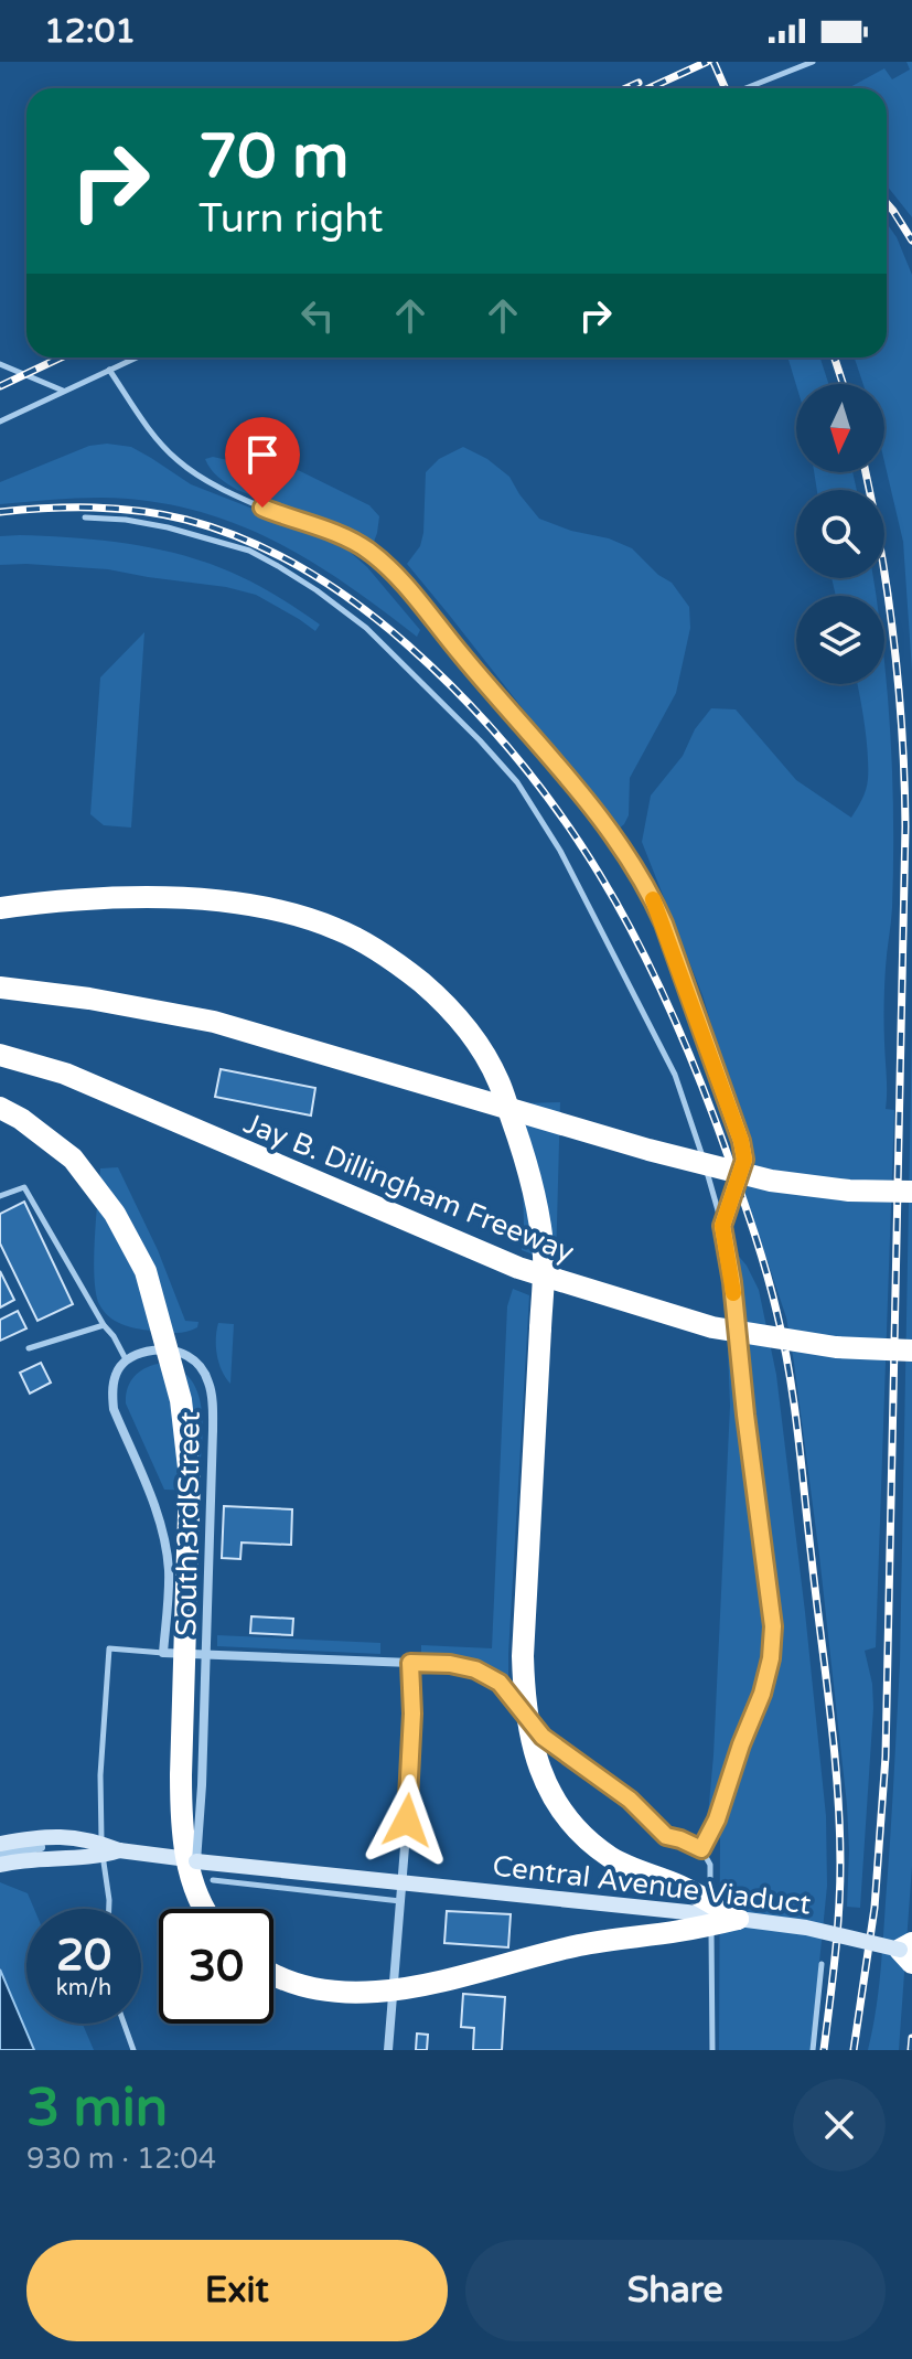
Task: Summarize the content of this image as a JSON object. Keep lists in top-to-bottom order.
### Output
{
  "streets": {
    "highway": ["Jay B. Dillingham Freeway"],
    "main road": ["Central Avenue Viaduct"],
    "street": ["South 3rd Street"]
  },
  "crossings": [
    ["South 3rd Street", "Central Avenue Viaduct"]
  ],
  "north": "bottom",
  "page": {
    "status": "12:01",
    "turn": ["70 m", "Turn right"],
    "speed": "20 km/h",
    "limit": "30",
    "heading": ["3 min", "930 m · 12:04"],
    "buttons": ["Exit", "Share"]
  }
}
